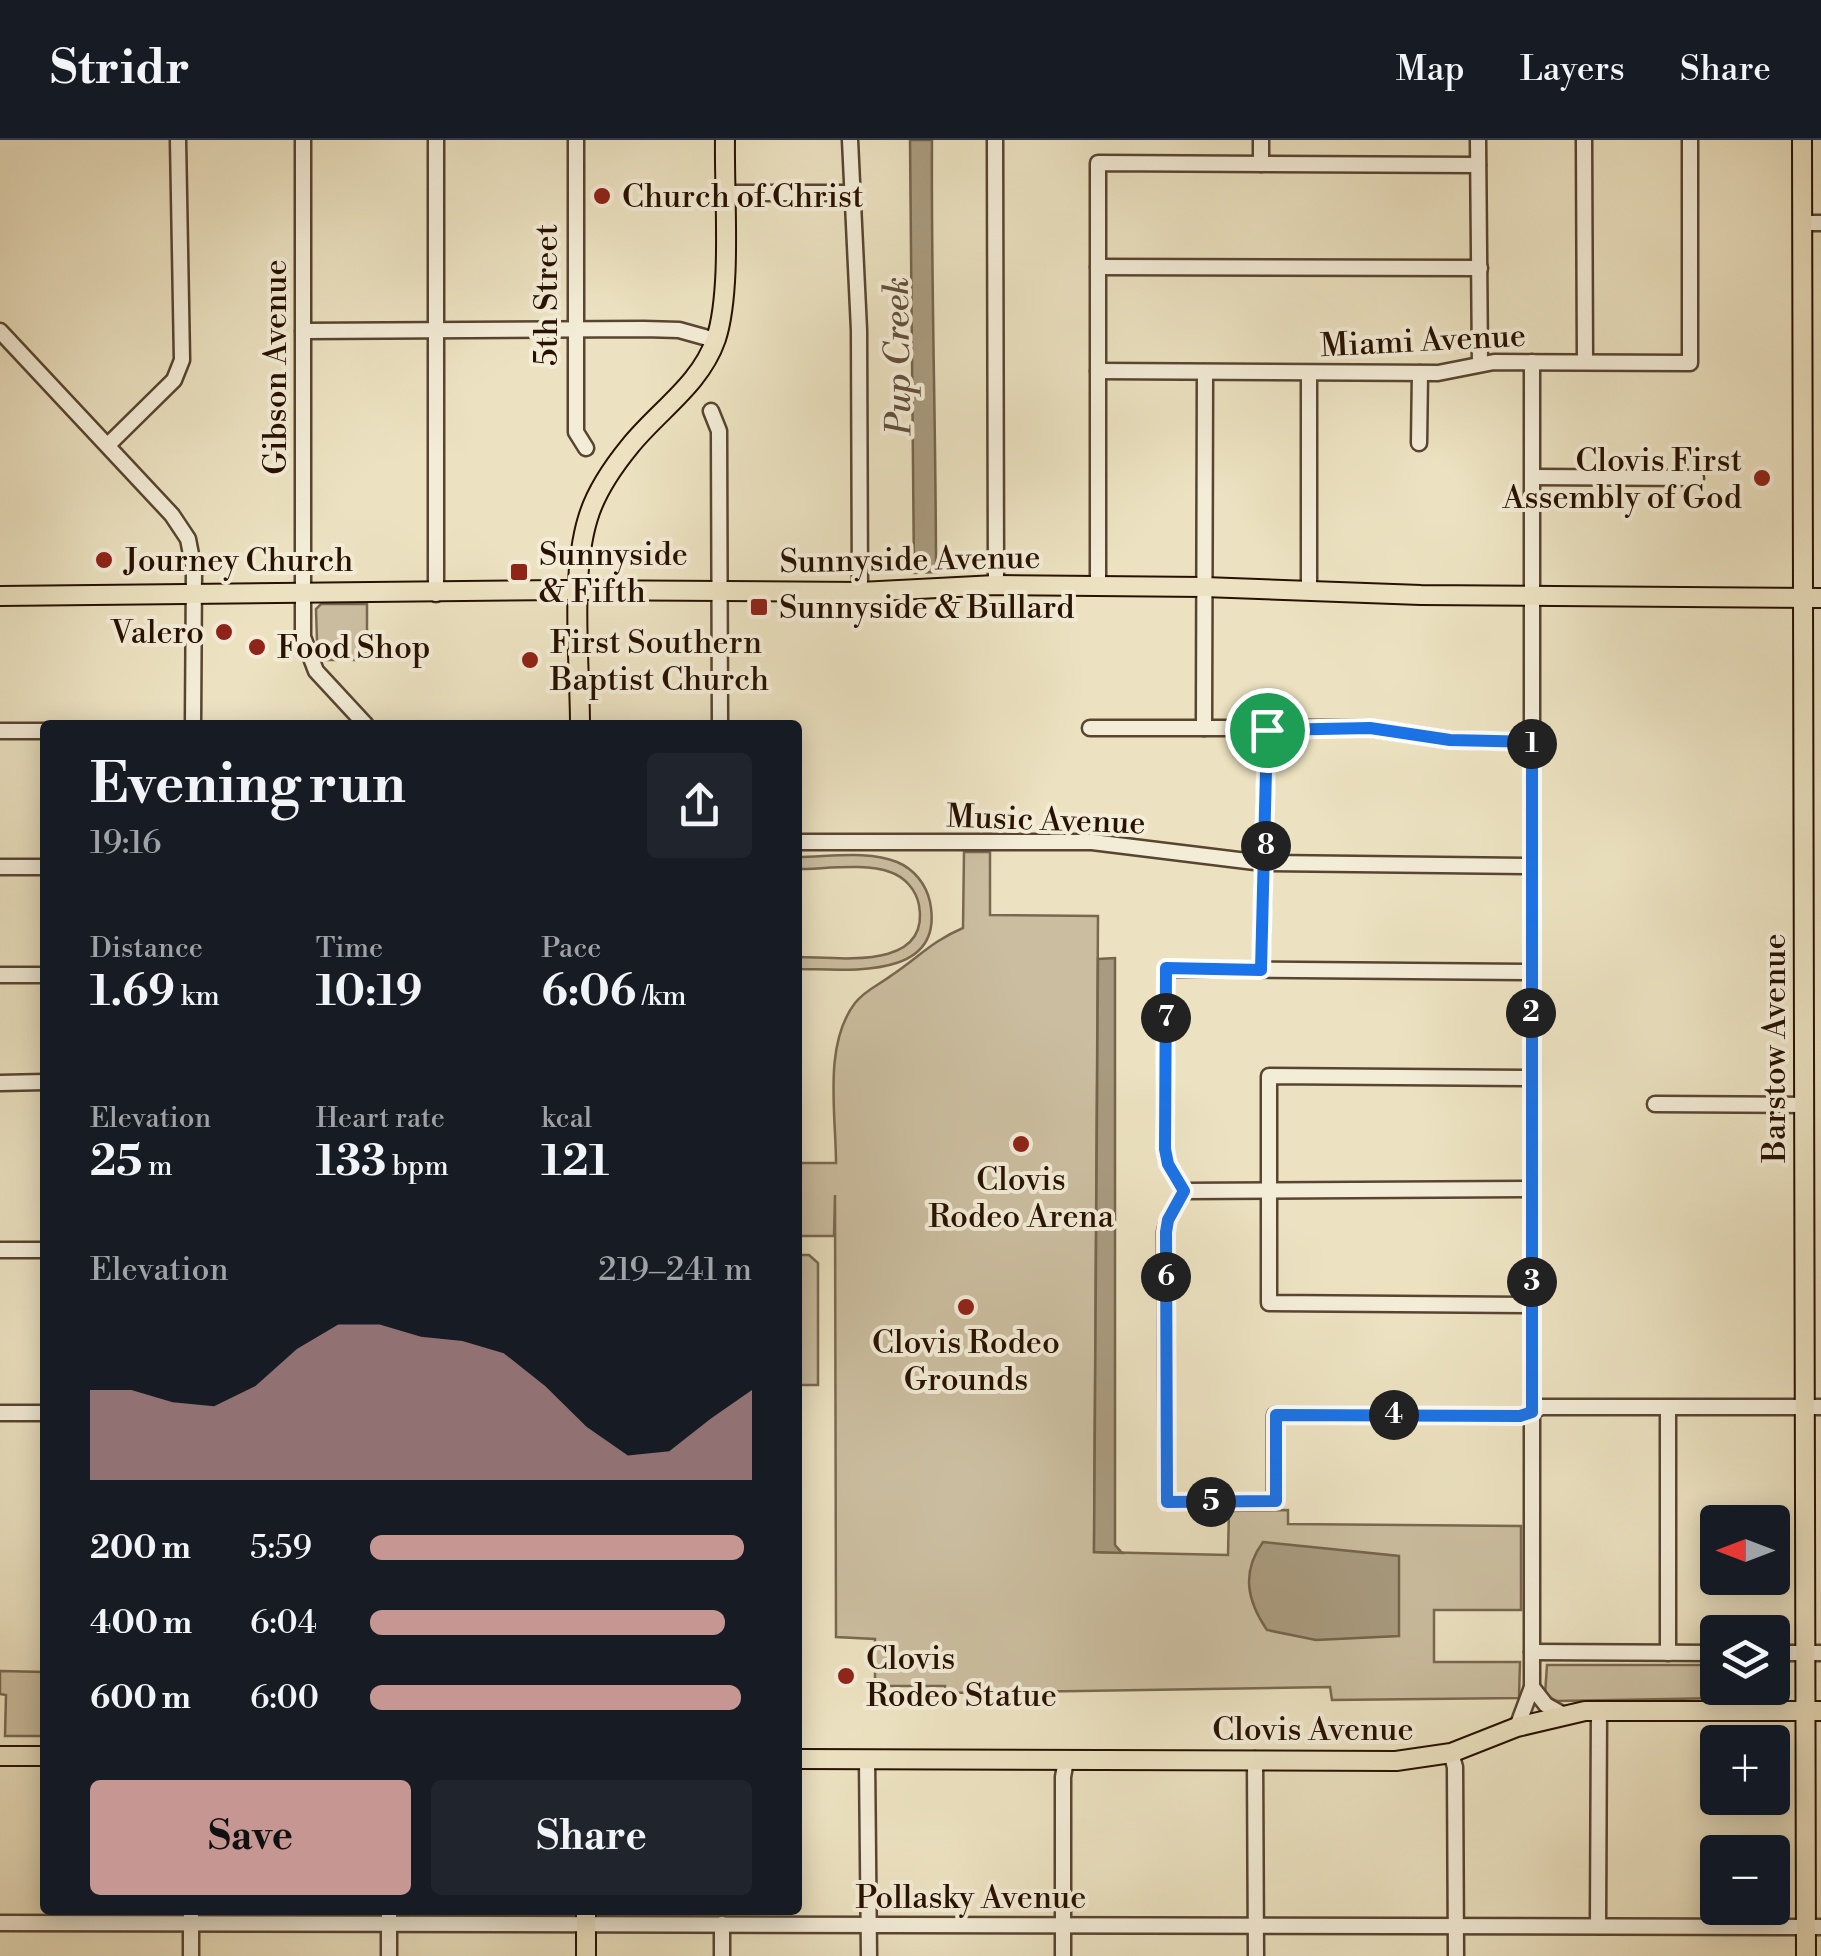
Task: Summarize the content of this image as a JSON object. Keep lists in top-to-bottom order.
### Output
{
  "streets": {
    "main road": ["Sunnyside Avenue", "Barstow Avenue", "Clovis Avenue"],
    "street": [
      "5th Street",
      "Miami Avenue",
      "Gibson Avenue",
      "Music Avenue",
      "Pollasky Avenue"
    ]
  },
  "crossings": [
    ["Gibson Avenue", "Sunnyside Avenue"],
    ["Sunnyside Avenue", "Barstow Avenue"],
    ["Barstow Avenue", "Clovis Avenue"],
    ["Barstow Avenue", "Pollasky Avenue"]
  ],
  "water": ["Pup Creek"],
  "places": {
    "other": [
      "Church of Christ",
      "Clovis First Assembly of God",
      "Journey Church",
      "Valero",
      "Food Shop",
      "First Southern Baptist Church",
      "Clovis Rodeo Arena",
      "Clovis Rodeo Grounds",
      "Clovis Rodeo Statue"
    ],
    "transit": ["Sunnyside & Fifth", "Sunnyside & Bullard"]
  },
  "north": "left",
  "page": {
    "header": "Stridr",
    "nav": ["Map", "Layers", "Share"],
    "pins": [
      "1",
      "8",
      "2",
      "7",
      "6",
      "3",
      "4",
      "5"
    ],
    "heading": ["Evening run", "19:16"],
    "stats": [
      ["Distance", "1.69 km"],
      ["Time", "10:19"],
      ["Pace", "6:06 /km"],
      ["Elevation", "25 m"],
      ["Heart rate", "133 bpm"],
      ["kcal", "121"]
    ],
    "chart": ["Elevation", "219–241 m"],
    "map_buttons": ["+", "−"],
    "list": [
      {
        "name": "200 m",
        "note": "5:59"
      },
      {
        "name": "400 m",
        "note": "6:04"
      },
      {
        "name": "600 m",
        "note": "6:00"
      }
    ],
    "buttons": ["Save", "Share"]
  }
}
